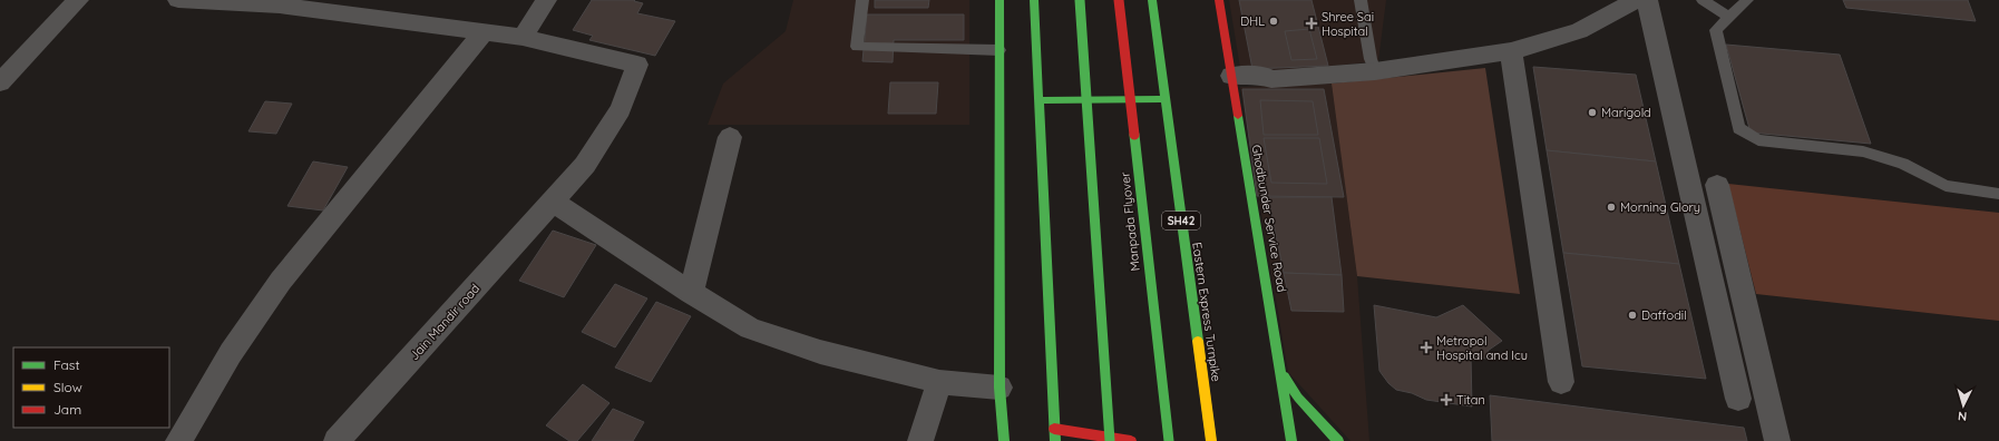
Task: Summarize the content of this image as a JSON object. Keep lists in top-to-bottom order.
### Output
{
  "streets": {
    "main road": [
      "Ghodbunder Service Road",
      "SH42",
      "Manpada Flyover",
      "Eastern Express Turnpike"
    ],
    "street": ["Jain Mandir road"]
  },
  "places": {
    "other": [
      "DHL",
      "Marigold",
      "Morning Glory",
      "Daffodil"
    ],
    "health": ["Shree Sai Hospital", "Metropol Hospital and Icu", "Titan"]
  },
  "legend": ["Fast", "Slow", "Jam"],
  "north": "bottom"
}
